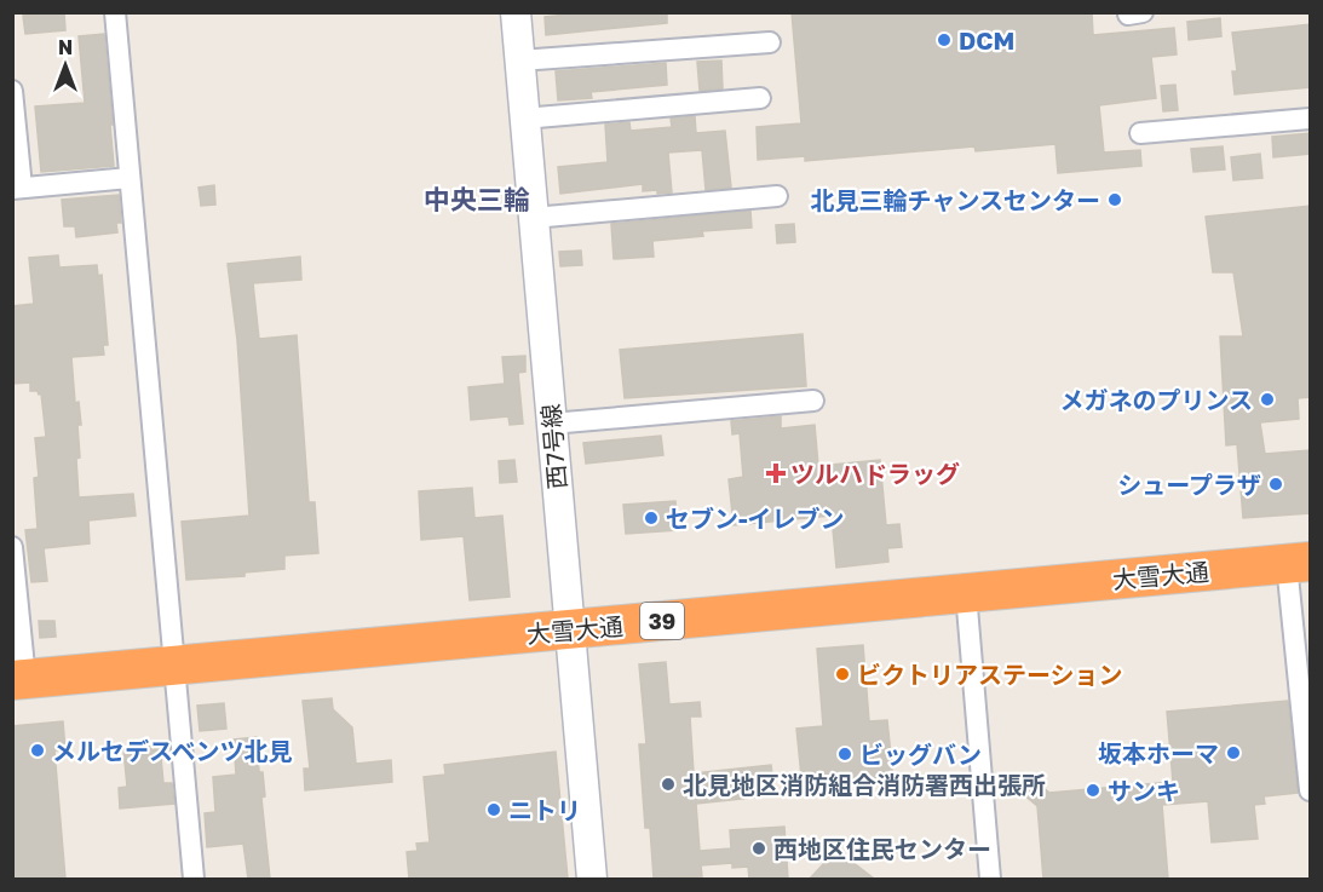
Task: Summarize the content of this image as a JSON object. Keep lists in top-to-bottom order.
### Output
{
  "streets": {
    "highway": ["大雪大通", "39"],
    "street": ["西7号線"]
  },
  "crossings": [
    ["西7号線", "大雪大通"]
  ],
  "districts": ["中央三輪"],
  "places": {
    "other": [
      "DCM",
      "北見三輪チャンスセンター",
      "メガネのプリンス",
      "シュープラザ",
      "セブン-イレブン",
      "ビクトリアステーション",
      "メルセデスベンツ北見",
      "坂本ホーマ",
      "ビッグバン",
      "北見地区消防組合消防署西出張所",
      "サンキ",
      "ニトリ",
      "西地区住民センター"
    ],
    "health": ["ツルハドラッグ"]
  },
  "north": "top"
}
